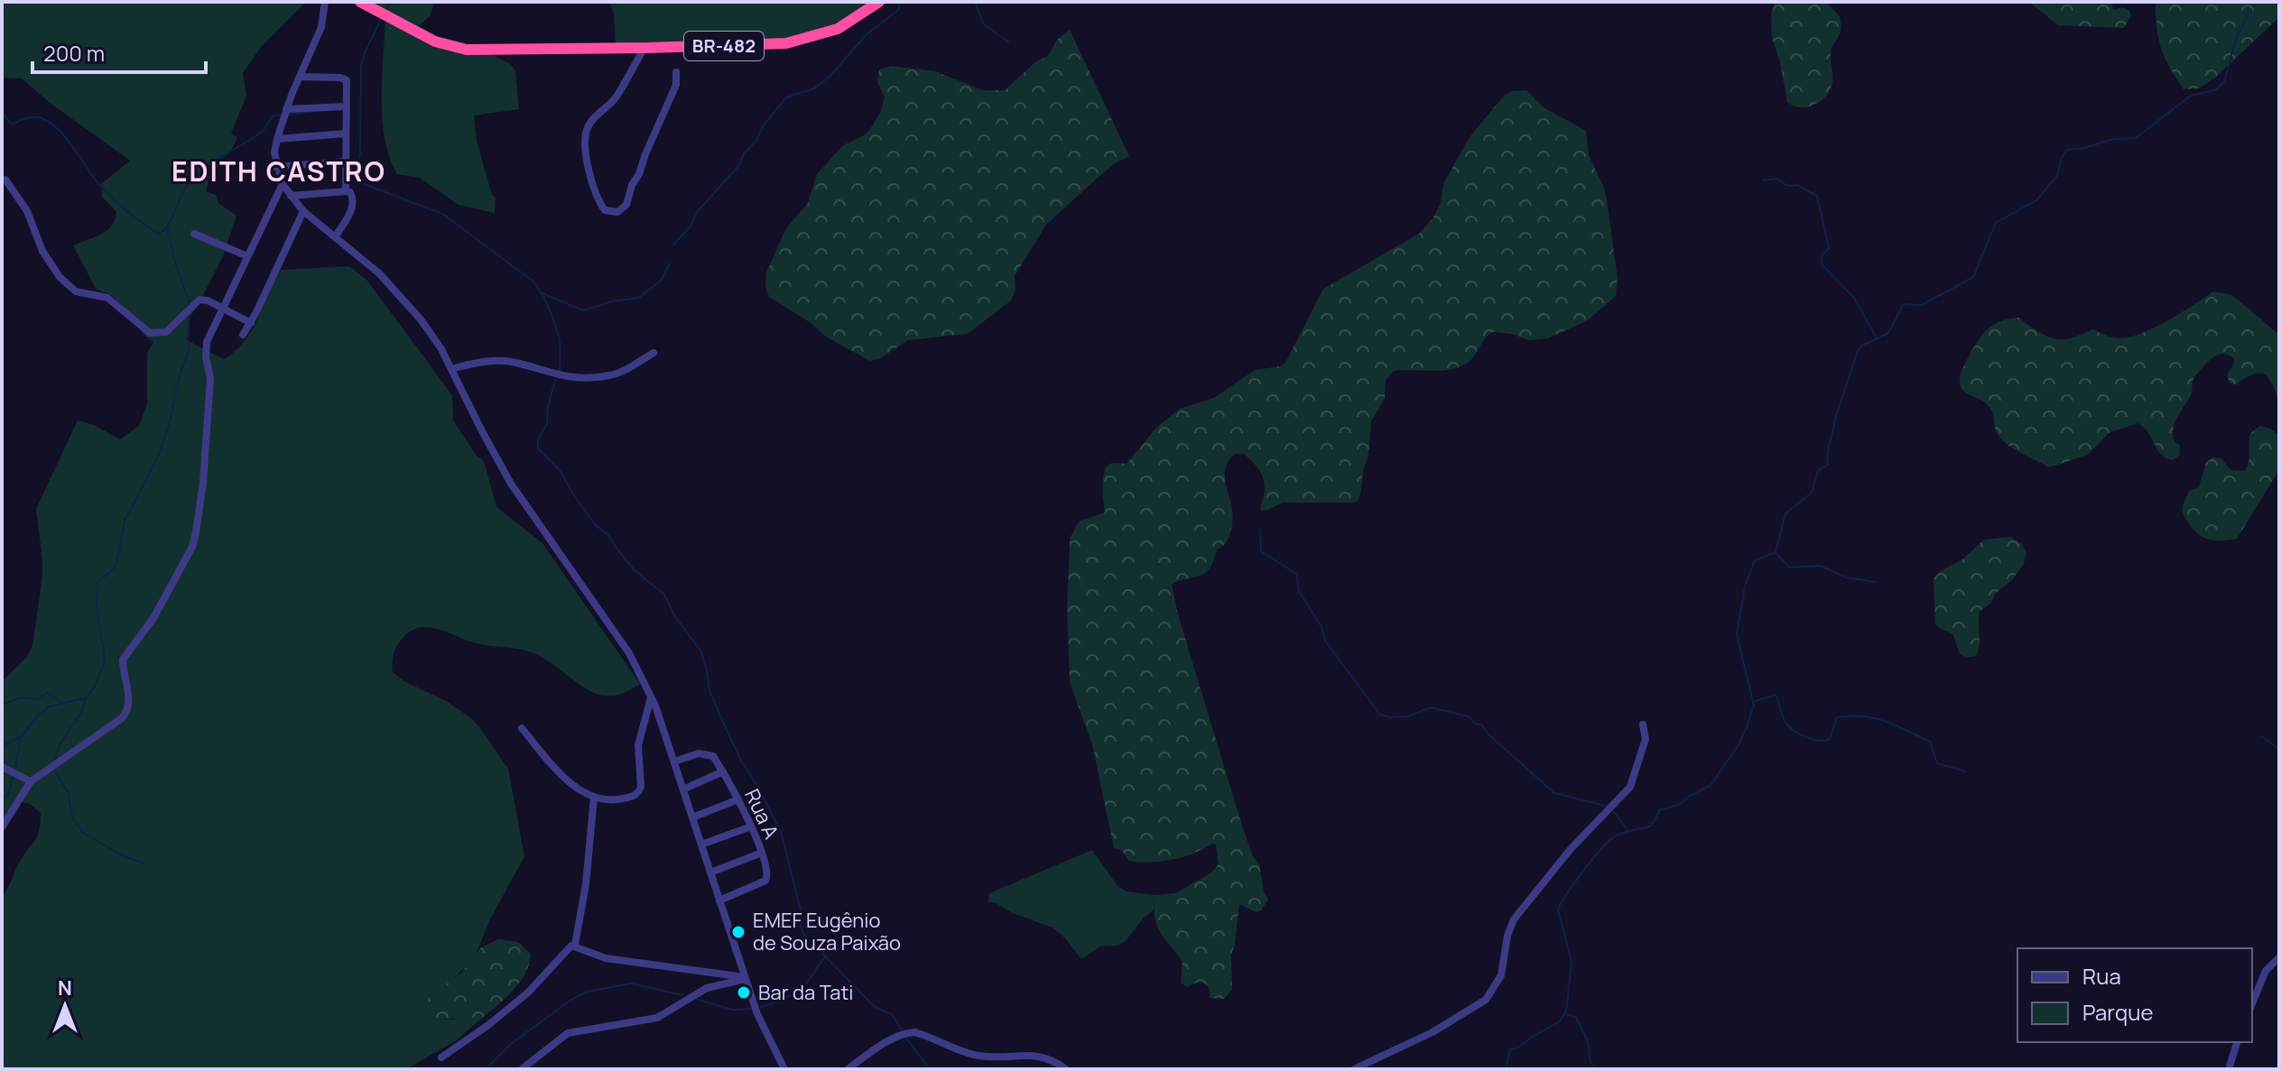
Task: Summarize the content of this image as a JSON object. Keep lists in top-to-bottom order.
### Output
{
  "streets": {
    "highway": ["BR-482"],
    "street": ["Rua A"]
  },
  "districts": ["EDITH CASTRO"],
  "places": ["EMEF Eugênio de Souza Paixão", "Bar da Tati"],
  "legend": ["Rua", "Parque"],
  "scale_bar": "200 m",
  "north": "top"
}
